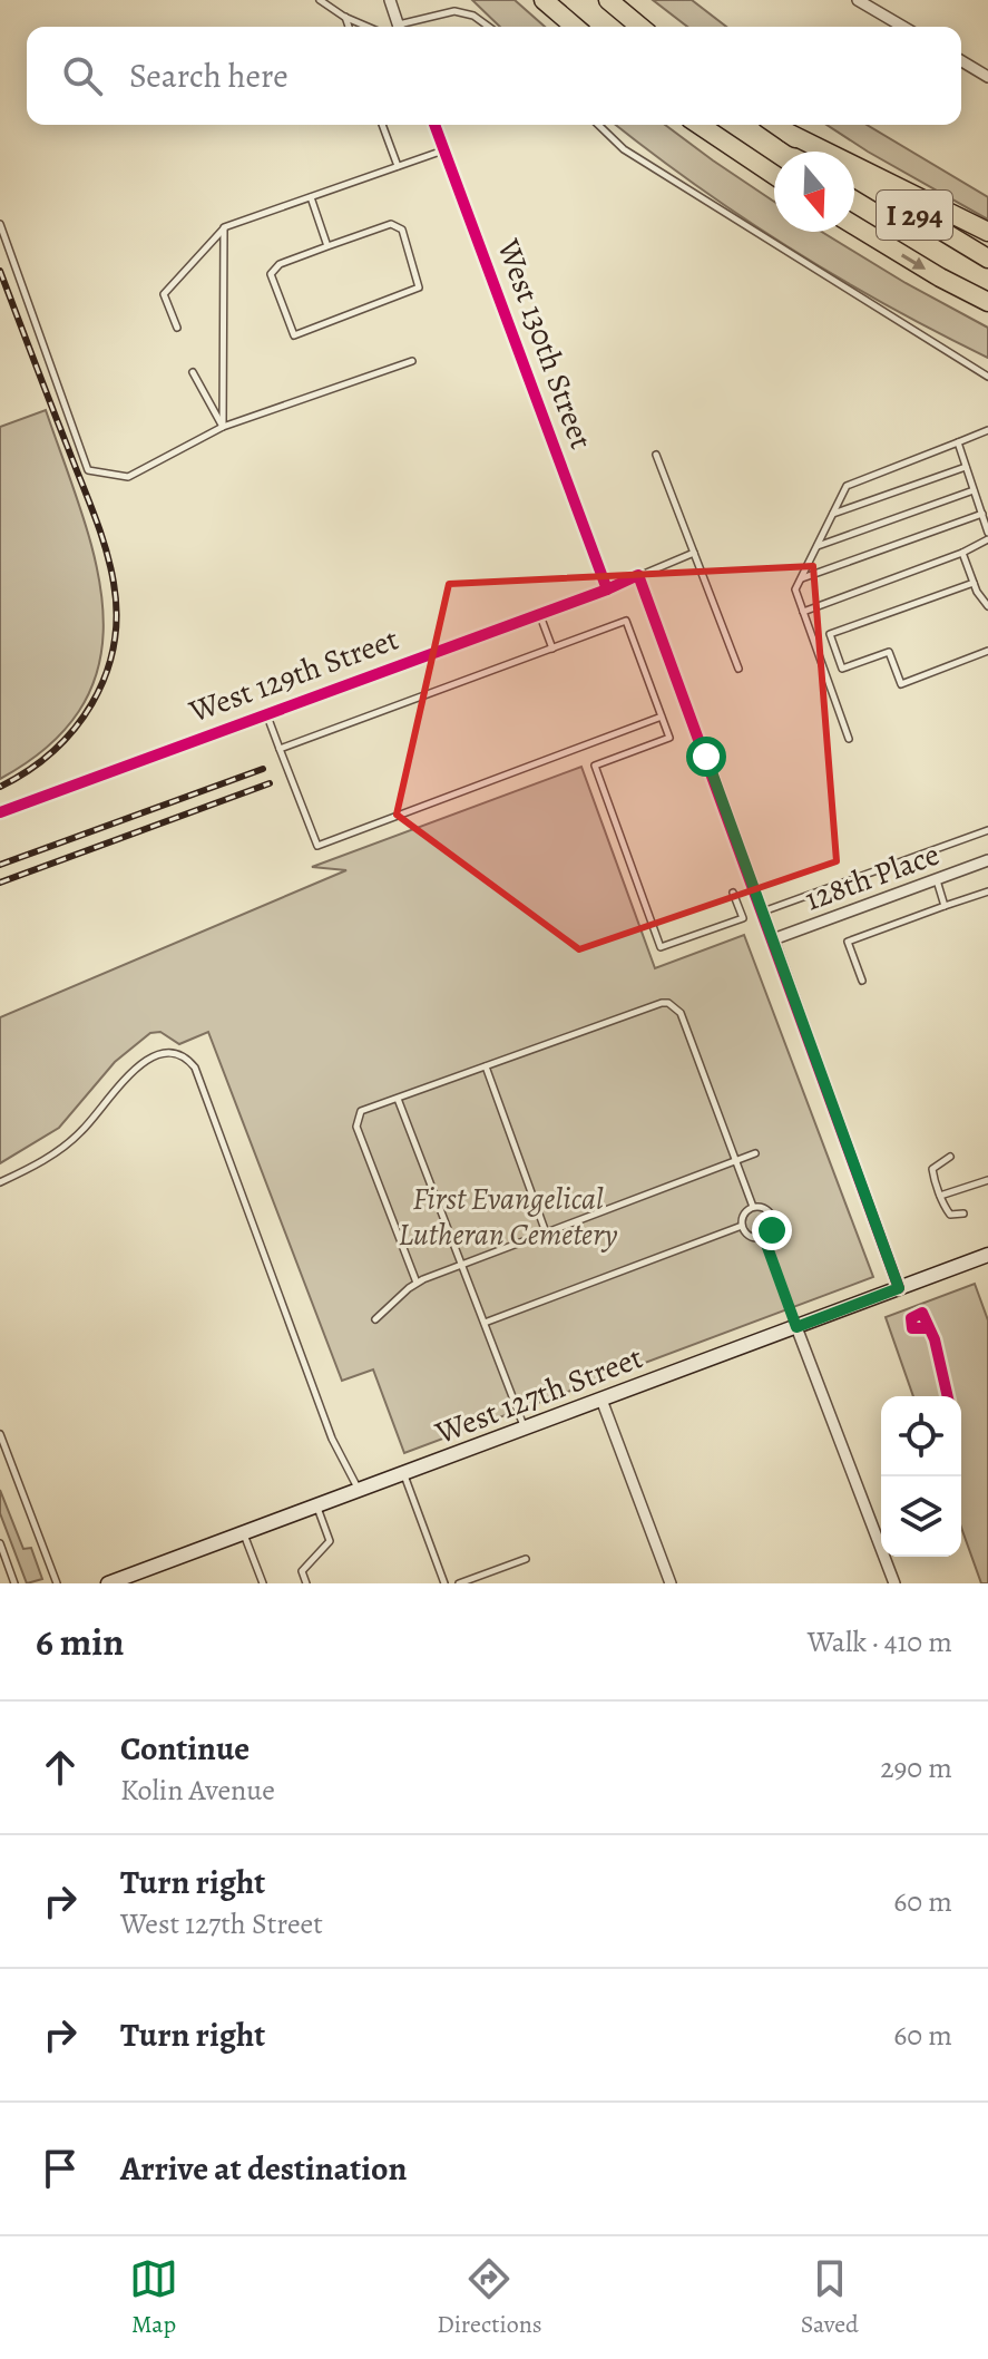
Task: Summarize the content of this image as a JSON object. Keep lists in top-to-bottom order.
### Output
{
  "streets": {
    "highway": ["I 294"],
    "main road": ["West 127th Street"],
    "street": ["West 130th Street", "West 129th Street", "128th Place"]
  },
  "crossings": [
    ["West 130th Street", "West 129th Street"]
  ],
  "parks": ["First Evangelical Lutheran Cemetery"],
  "north": "bottom",
  "page": {
    "search": "Search here",
    "heading": ["6 min", "Walk · 410 m"],
    "list": [
      ["Continue", "Kolin Avenue", "290 m"],
      ["Turn right", "West 127th Street", "60 m"],
      ["Turn right", "60 m"],
      "Arrive at destination"
    ],
    "nav": ["Map", "Directions", "Saved"]
  }
}
